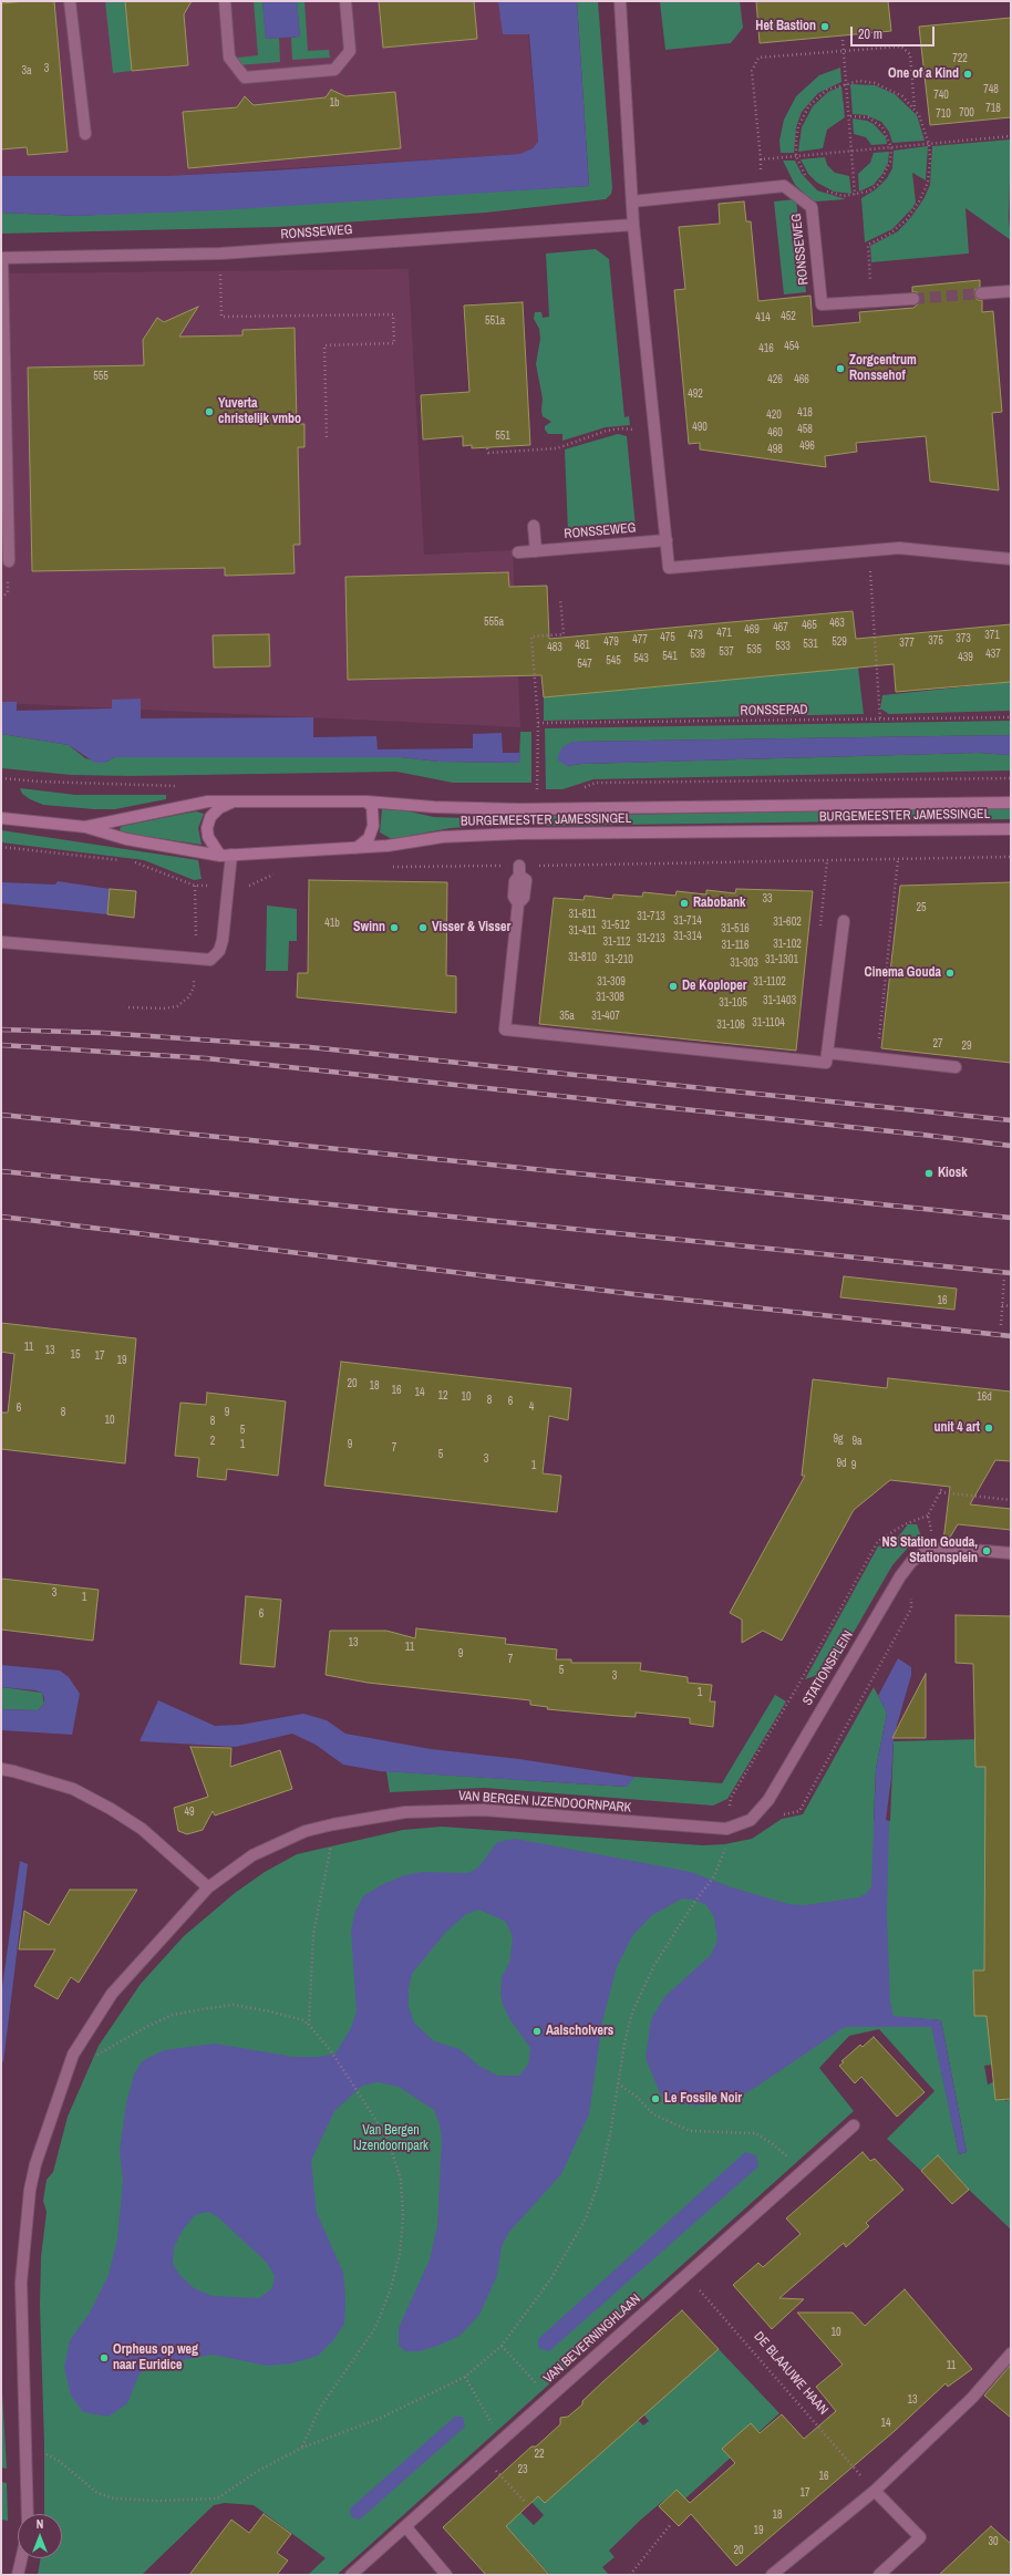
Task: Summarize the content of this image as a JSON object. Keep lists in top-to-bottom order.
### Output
{
  "streets": {
    "main road": ["BURGEMEESTER JAMESSINGEL"],
    "street": [
      "RONSSEWEG",
      "STATIONSPLEIN",
      "VAN BERGEN IJZENDOORNPARK",
      "VAN BEVERNINGHLAAN"
    ],
    "path": ["RONSSEPAD", "DE BLAAUWE HAAN"]
  },
  "crossings": [
    ["STATIONSPLEIN", "VAN BERGEN IJZENDOORNPARK"],
    ["VAN BEVERNINGHLAAN", "DE BLAAUWE HAAN"]
  ],
  "parks": ["Van Bergen IJzendoornpark"],
  "places": [
    "Het Bastion",
    "One of a Kind",
    "Zorgcentrum Ronssehof",
    "Yuverta christelijk vmbo",
    "Rabobank",
    "Swinn",
    "Visser & Visser",
    "Cinema Gouda",
    "De Koploper",
    "Kiosk",
    "unit 4 art",
    "NS Station Gouda, Stationsplein",
    "Aalscholvers",
    "Le Fossile Noir",
    "Orpheus op weg naar Euridice"
  ],
  "house_numbers": [
    "722",
    "3",
    "3a",
    "748",
    "740",
    "1b",
    "718",
    "700",
    "710",
    "452",
    "414",
    "551a",
    "454",
    "416",
    "555",
    "426",
    "466",
    "492",
    "418",
    "420",
    "490",
    "458",
    "460",
    "551",
    "496",
    "498",
    "555a",
    "463",
    "465",
    "467",
    "469",
    "471",
    "473",
    "371",
    "475",
    "373",
    "477",
    "375",
    "479",
    "529",
    "377",
    "531",
    "481",
    "533",
    "483",
    "535",
    "537",
    "539",
    "437",
    "541",
    "439",
    "543",
    "545",
    "547",
    "33",
    "25",
    "31-811",
    "31-713",
    "31-714",
    "31-602",
    "41b",
    "31-512",
    "31-516",
    "31-411",
    "31-314",
    "31-213",
    "31-112",
    "31-102",
    "31-116",
    "31-810",
    "31-210",
    "31-1301",
    "31-303",
    "31-309",
    "31-1102",
    "31-308",
    "31-1403",
    "31-105",
    "35a",
    "31-407",
    "31-1104",
    "31-106",
    "27",
    "29",
    "16",
    "11",
    "13",
    "15",
    "17",
    "19",
    "20",
    "18",
    "16",
    "14",
    "12",
    "10",
    "16d",
    "8",
    "6",
    "4",
    "6",
    "8",
    "9",
    "10",
    "8",
    "5",
    "9g",
    "2",
    "9a",
    "1",
    "9",
    "7",
    "5",
    "3",
    "9d",
    "1",
    "9",
    "3",
    "1",
    "6",
    "13",
    "11",
    "9",
    "7",
    "5",
    "3",
    "1",
    "49",
    "10",
    "11",
    "13",
    "14",
    "22",
    "23",
    "16",
    "17",
    "18",
    "19",
    "30",
    "20"
  ],
  "scale_bar": "20 m",
  "north": "top"
}
